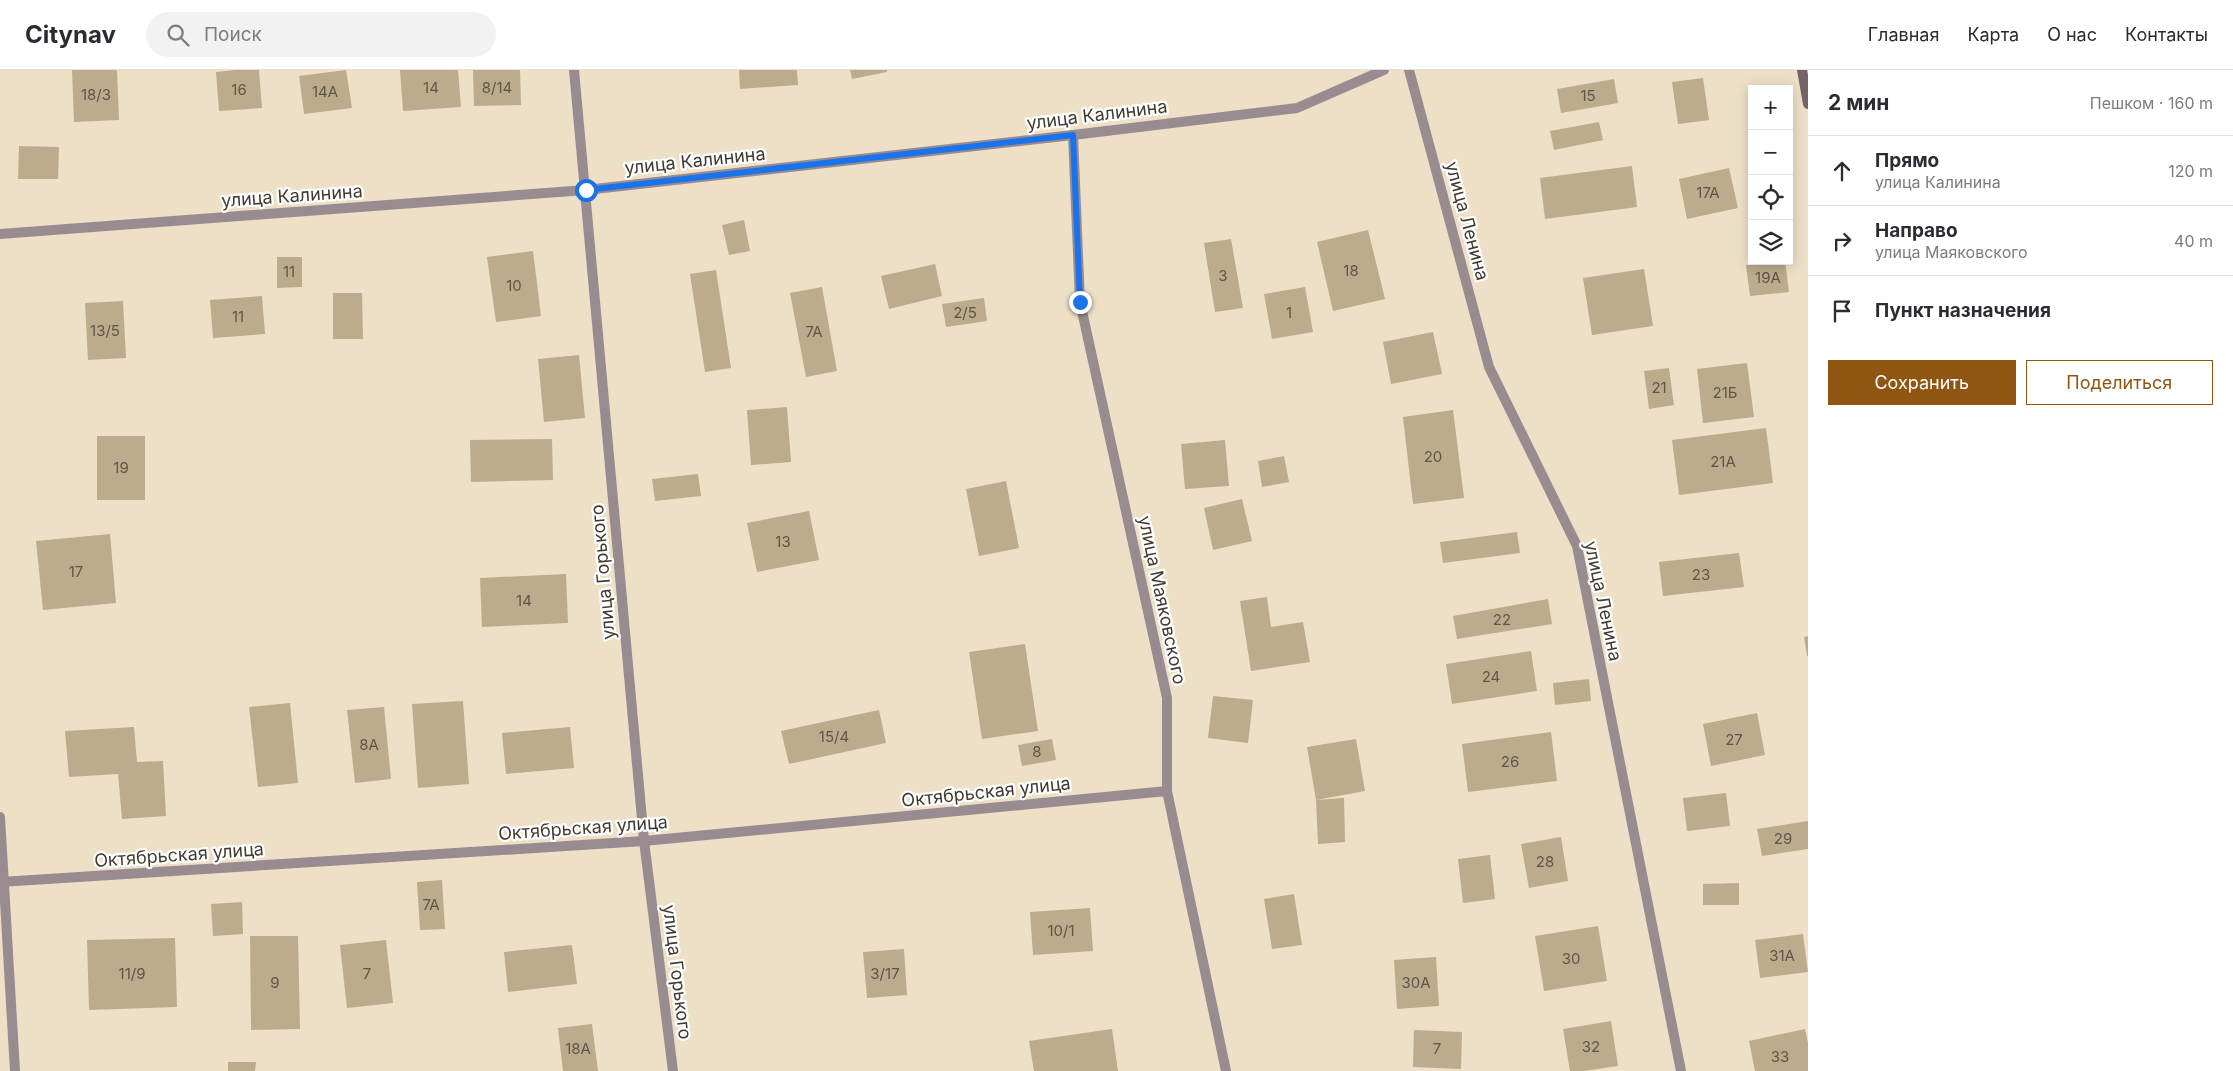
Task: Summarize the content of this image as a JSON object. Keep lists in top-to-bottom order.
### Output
{
  "streets": {
    "street": [
      "улица Калинина",
      "улица Ленина",
      "улица Горького",
      "улица Маяковского",
      "Октябрьская улица"
    ]
  },
  "crossings": [
    ["улица Калинина", "улица Горького"],
    ["улица Калинина", "улица Маяковского"],
    ["улица Горького", "Октябрьская улица"],
    ["улица Маяковского", "Октябрьская улица"]
  ],
  "house_numbers": [
    "14",
    "8/14",
    "16",
    "14А",
    "18/3",
    "15",
    "17А",
    "18",
    "11",
    "3",
    "19А",
    "10",
    "2/5",
    "1",
    "11",
    "13/5",
    "7А",
    "21",
    "21Б",
    "20",
    "21А",
    "19",
    "13",
    "17",
    "23",
    "14",
    "22",
    "24",
    "15/4",
    "27",
    "8А",
    "8",
    "26",
    "29",
    "28",
    "7А",
    "10/1",
    "31А",
    "30",
    "11/9",
    "7",
    "3/17",
    "9",
    "30А",
    "32",
    "18А",
    "7",
    "33"
  ],
  "page": {
    "header": "Citynav",
    "search": "Поиск",
    "nav": [
      "Главная",
      "Карта",
      "О нас",
      "Контакты"
    ],
    "heading": ["2 мин", "Пешком · 160 m"],
    "map_buttons": ["+", "−"],
    "list": [
      ["Прямо", "улица Калинина", "120 m"],
      ["Направо", "улица Маяковского", "40 m"],
      "Пункт назначения"
    ],
    "buttons": ["Сохранить", "Поделиться"]
  }
}
